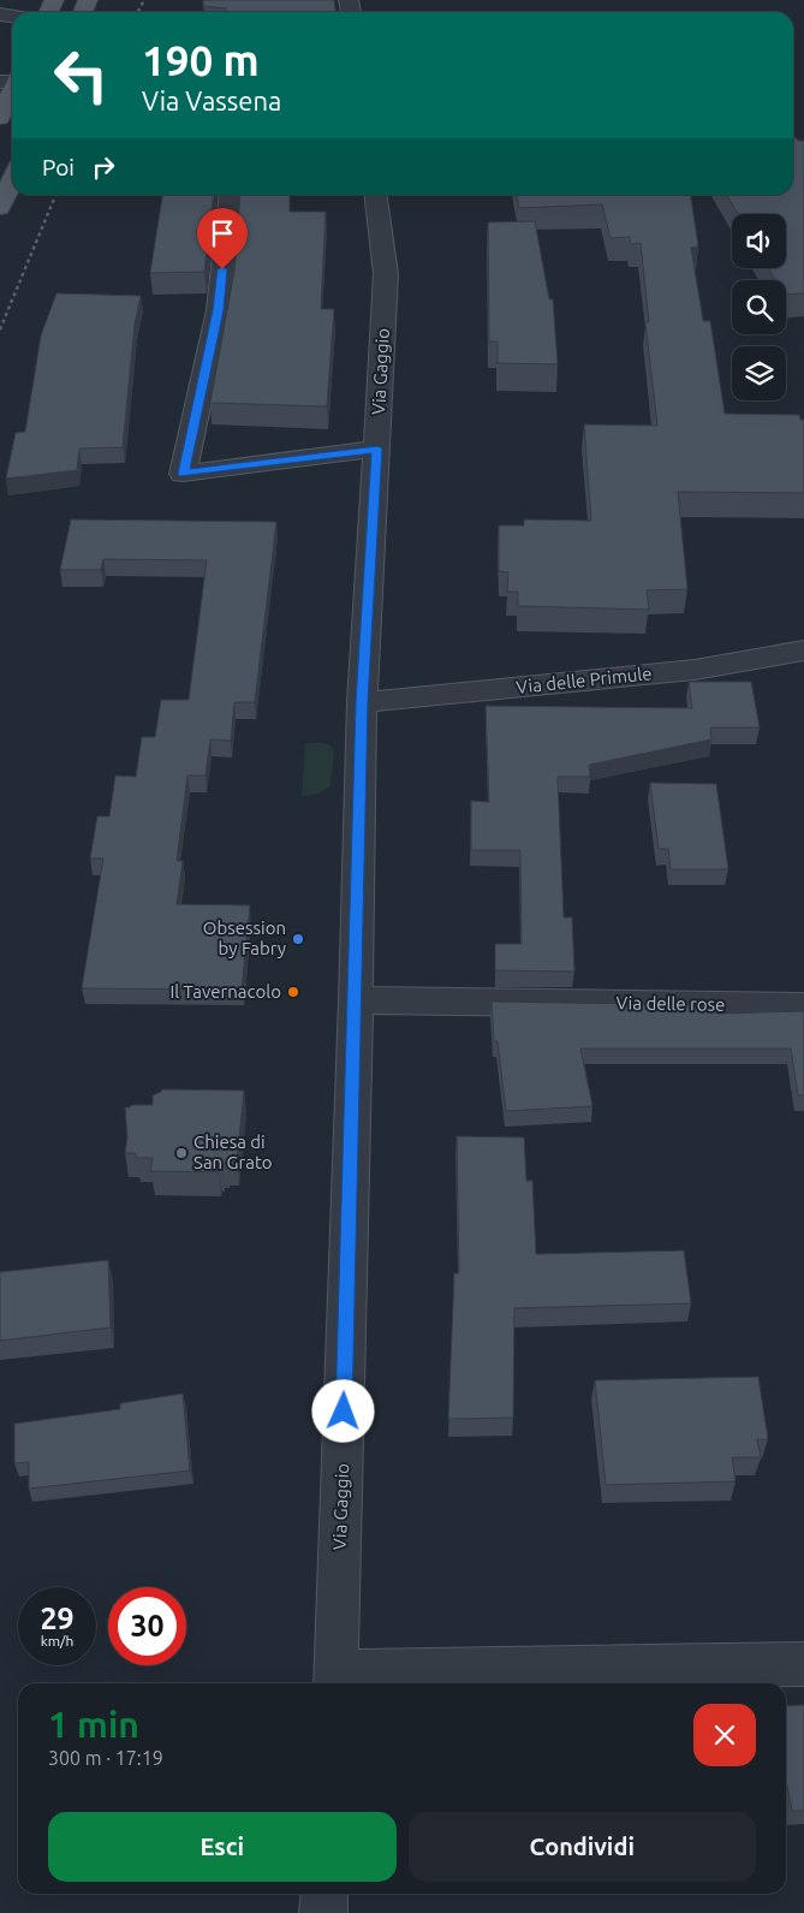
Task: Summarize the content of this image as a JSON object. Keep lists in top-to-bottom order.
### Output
{
  "streets": {
    "street": ["Via Gaggio", "Via delle Primule", "Via delle rose"]
  },
  "crossings": [
    ["Via Gaggio", "Via delle Primule"],
    ["Via Gaggio", "Via delle rose"]
  ],
  "places": ["Obsession by Fabry", "Il Tavernacolo", "Chiesa di San Grato"],
  "page": {
    "turn": ["190 m", "Via Vassena"],
    "then": "Poi",
    "speed": "29 km/h",
    "limit": "30",
    "heading": ["1 min", "300 m · 17:19"],
    "buttons": ["Esci", "Condividi"]
  }
}
